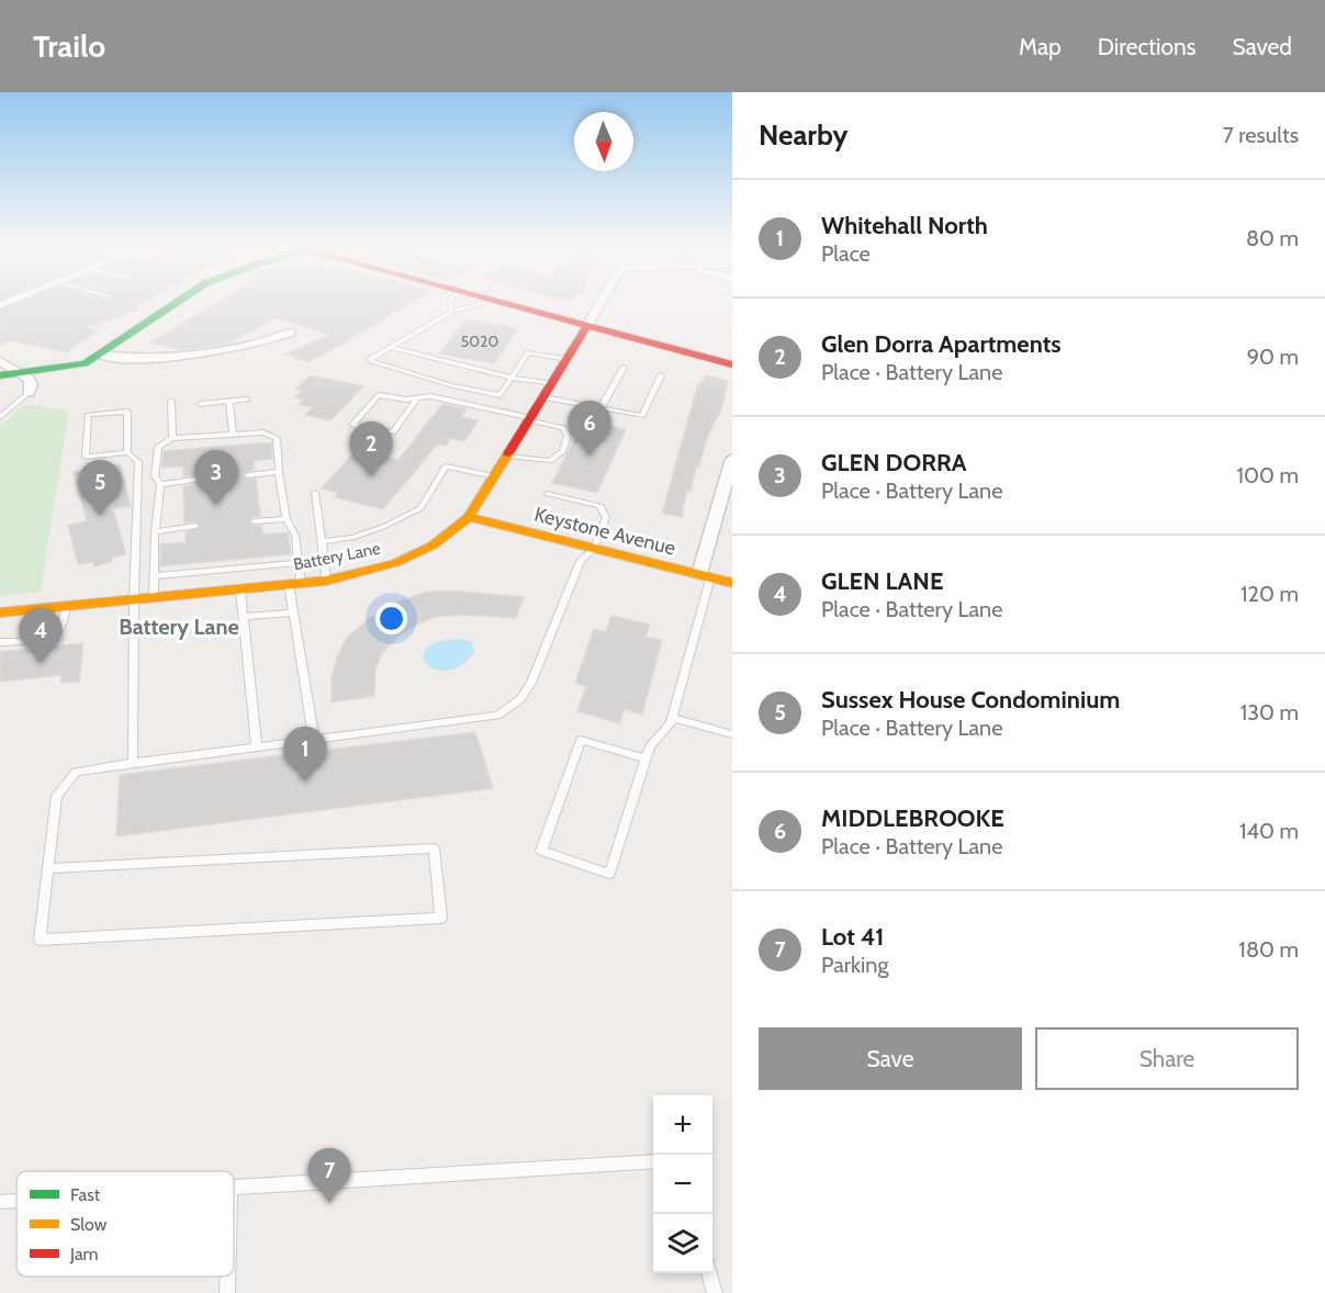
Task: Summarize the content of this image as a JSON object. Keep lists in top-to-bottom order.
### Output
{
  "streets": {
    "street": ["Keystone Avenue", "Battery Lane"]
  },
  "crossings": [
    ["Keystone Avenue", "Battery Lane"]
  ],
  "districts": ["Battery Lane"],
  "house_numbers": ["5020"],
  "legend": ["Fast", "Slow", "Jam"],
  "north": "bottom",
  "page": {
    "header": "Trailo",
    "nav": ["Map", "Directions", "Saved"],
    "heading": ["Nearby", "7 results"],
    "list": [
      {
        "mark": "1",
        "name": "Whitehall North",
        "note": "Place",
        "value": "80 m"
      },
      {
        "mark": "2",
        "name": "Glen Dorra Apartments",
        "note": "Place · Battery Lane",
        "value": "90 m"
      },
      {
        "mark": "3",
        "name": "GLEN DORRA",
        "note": "Place · Battery Lane",
        "value": "100 m"
      },
      {
        "mark": "4",
        "name": "GLEN LANE",
        "note": "Place · Battery Lane",
        "value": "120 m"
      },
      {
        "mark": "5",
        "name": "Sussex House Condominium",
        "note": "Place · Battery Lane",
        "value": "130 m"
      },
      {
        "mark": "6",
        "name": "MIDDLEBROOKE",
        "note": "Place · Battery Lane",
        "value": "140 m"
      },
      {
        "mark": "7",
        "name": "Lot 41",
        "note": "Parking",
        "value": "180 m"
      }
    ],
    "pins": [
      "6",
      "2",
      "3",
      "5",
      "4",
      "1",
      "7"
    ],
    "buttons": ["Save", "Share"],
    "map_buttons": ["+", "−"]
  }
}
